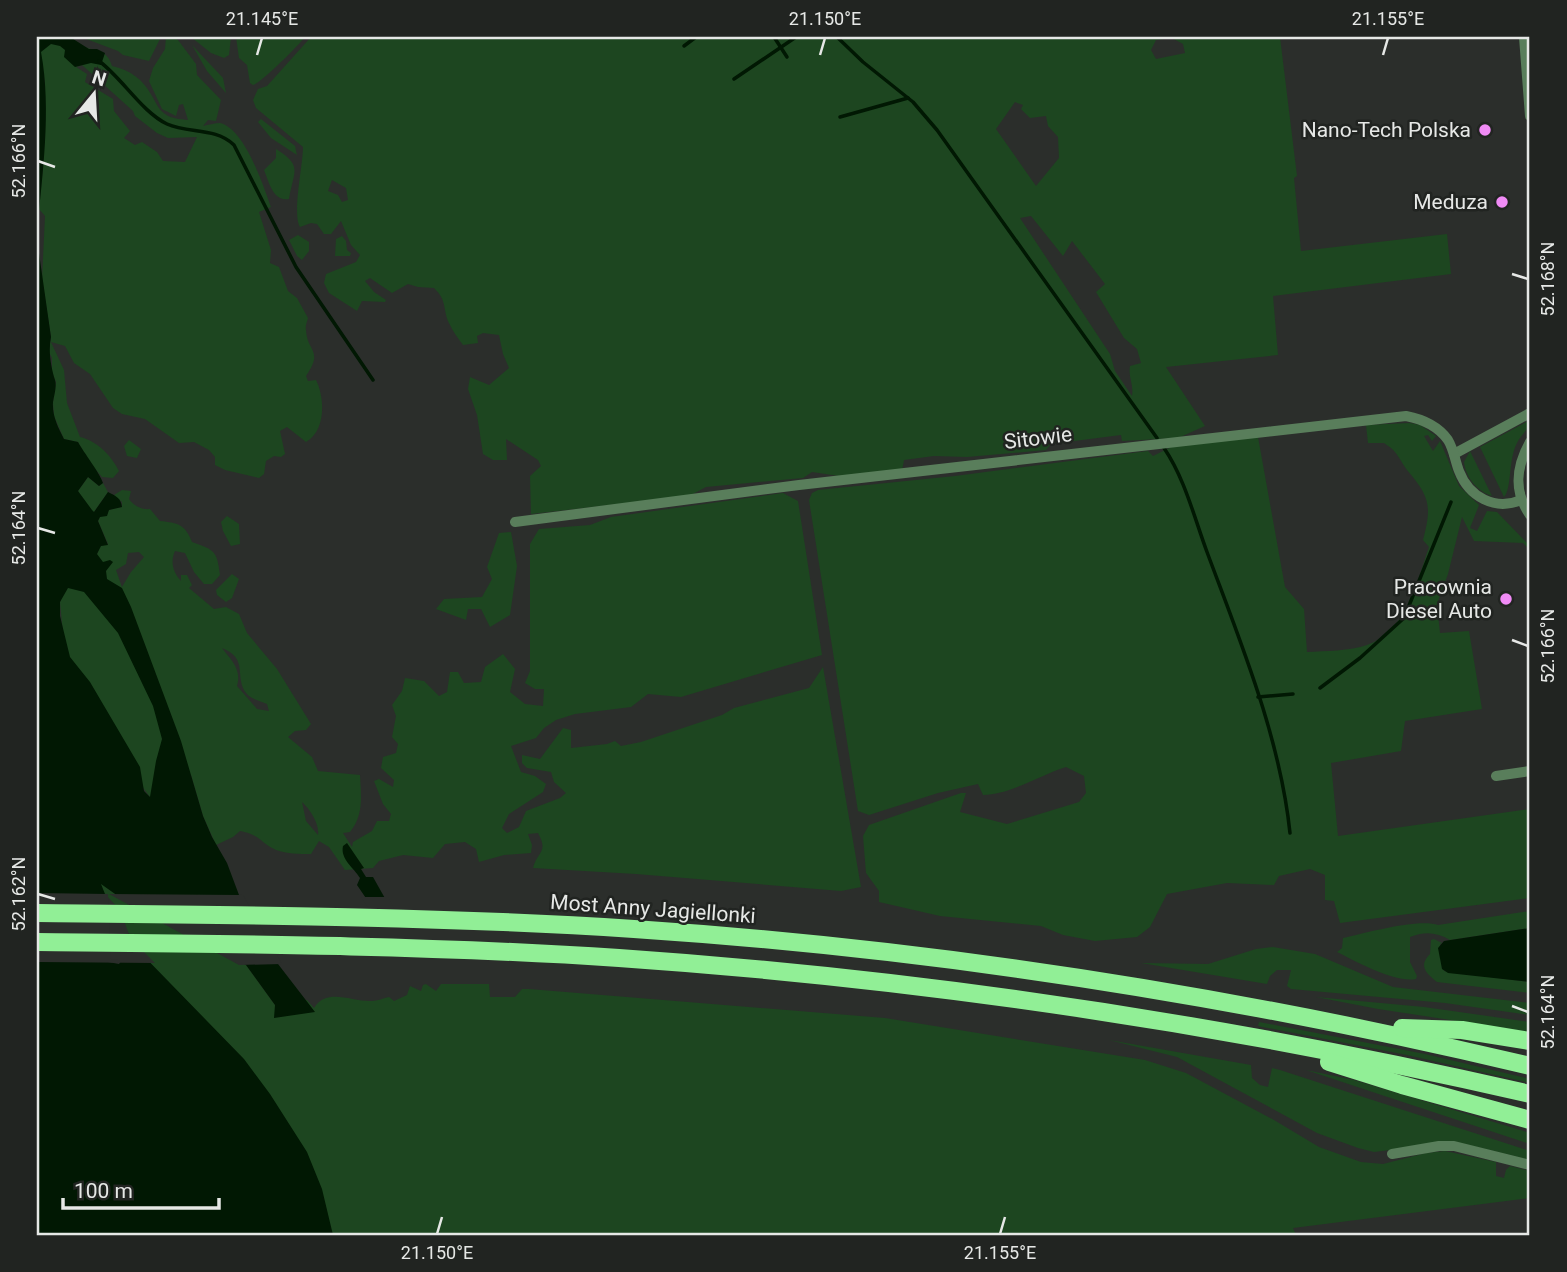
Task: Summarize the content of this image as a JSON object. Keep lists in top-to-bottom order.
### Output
{
  "streets": {
    "highway": ["Most Anny Jagiellonki"],
    "street": ["Sitowie"]
  },
  "places": ["Nano-Tech Polska", "Meduza", "Pracownia Diesel Auto"],
  "scale_bar": "100 m",
  "north": "top",
  "coordinates": [
    "21.145°E",
    "21.150°E",
    "21.155°E",
    "52.166°N",
    "52.168°N",
    "52.164°N",
    "52.162°N"
  ]
}
